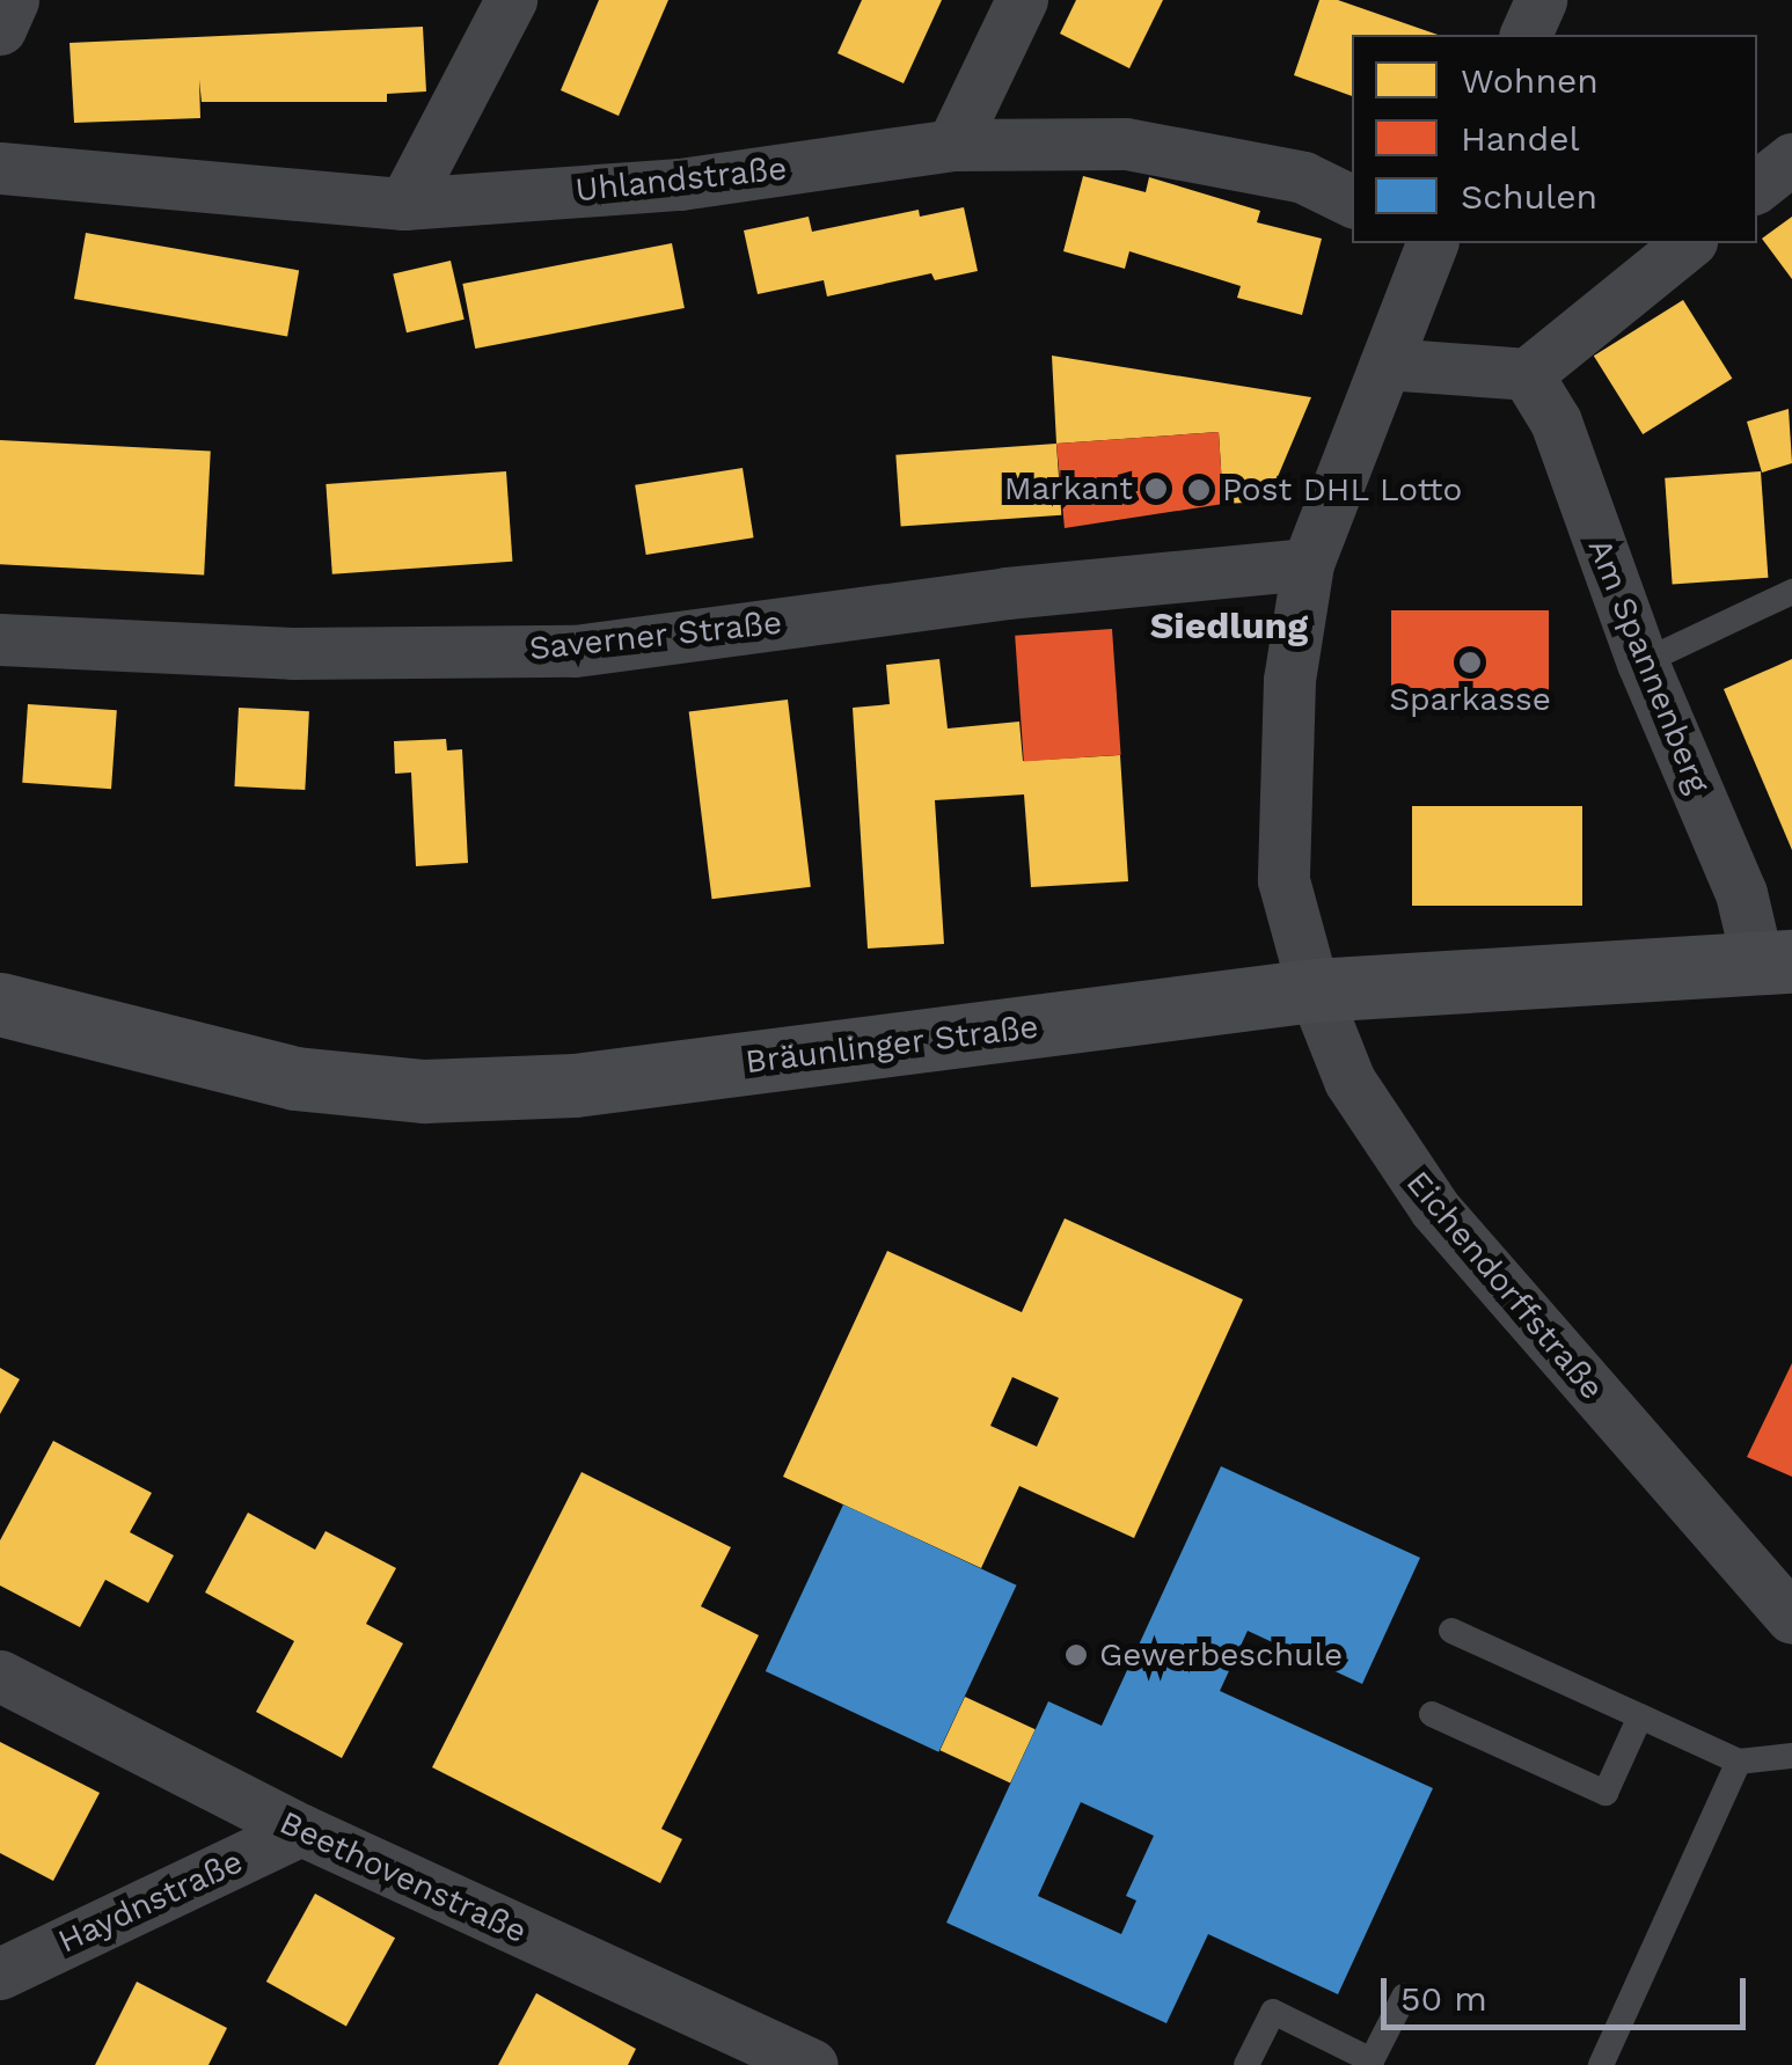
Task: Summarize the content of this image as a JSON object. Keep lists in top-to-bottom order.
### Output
{
  "streets": {
    "main road": ["Bräunlinger Straße"],
    "street": [
      "Uhlandstraße",
      "Saverner Straße",
      "Am Spannenberg",
      "Eichendorffstraße",
      "Beethovenstraße",
      "Haydnstraße"
    ]
  },
  "crossings": [
    ["Saverner Straße", "Eichendorffstraße"],
    ["Am Spannenberg", "Bräunlinger Straße"],
    ["Bräunlinger Straße", "Eichendorffstraße"],
    ["Beethovenstraße", "Haydnstraße"]
  ],
  "districts": ["Siedlung"],
  "places": [
    "Markant",
    "Post DHL Lotto",
    "Sparkasse",
    "Gewerbeschule"
  ],
  "legend": ["Wohnen", "Handel", "Schulen"],
  "scale_bar": "50 m"
}
